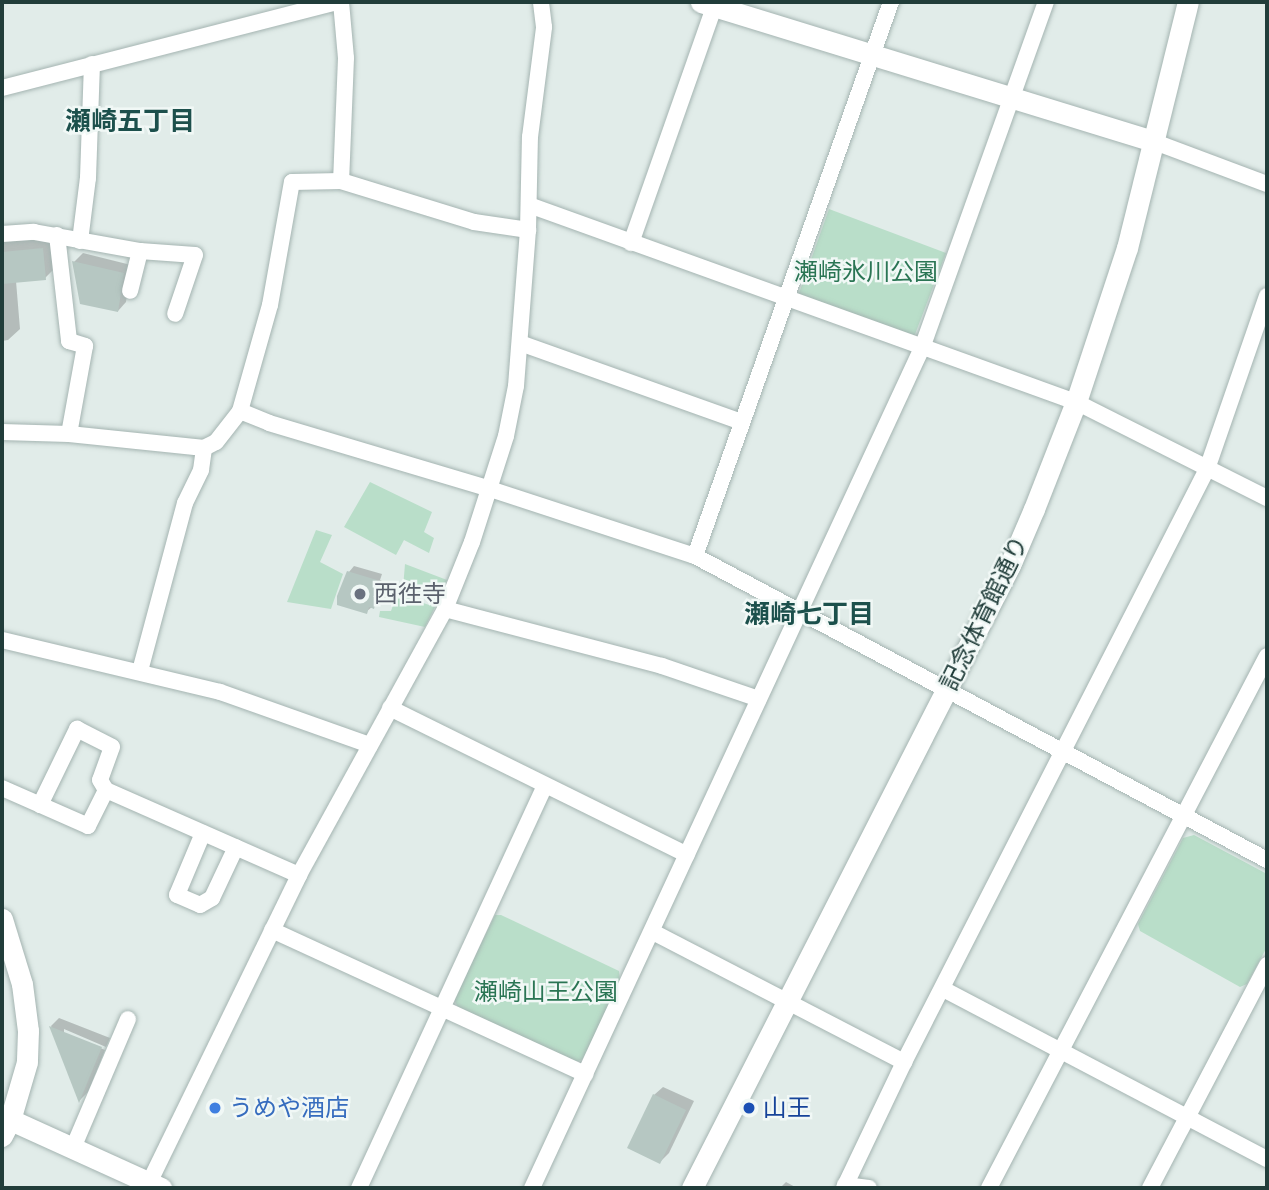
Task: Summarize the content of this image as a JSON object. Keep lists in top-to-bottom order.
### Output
{
  "streets": {
    "street": ["記念体育館通り"]
  },
  "districts": ["瀬崎五丁目", "瀬崎七丁目"],
  "parks": ["瀬崎氷川公園", "瀬崎山王公園"],
  "places": ["西徃寺", "うめや酒店", "山王"]
}
